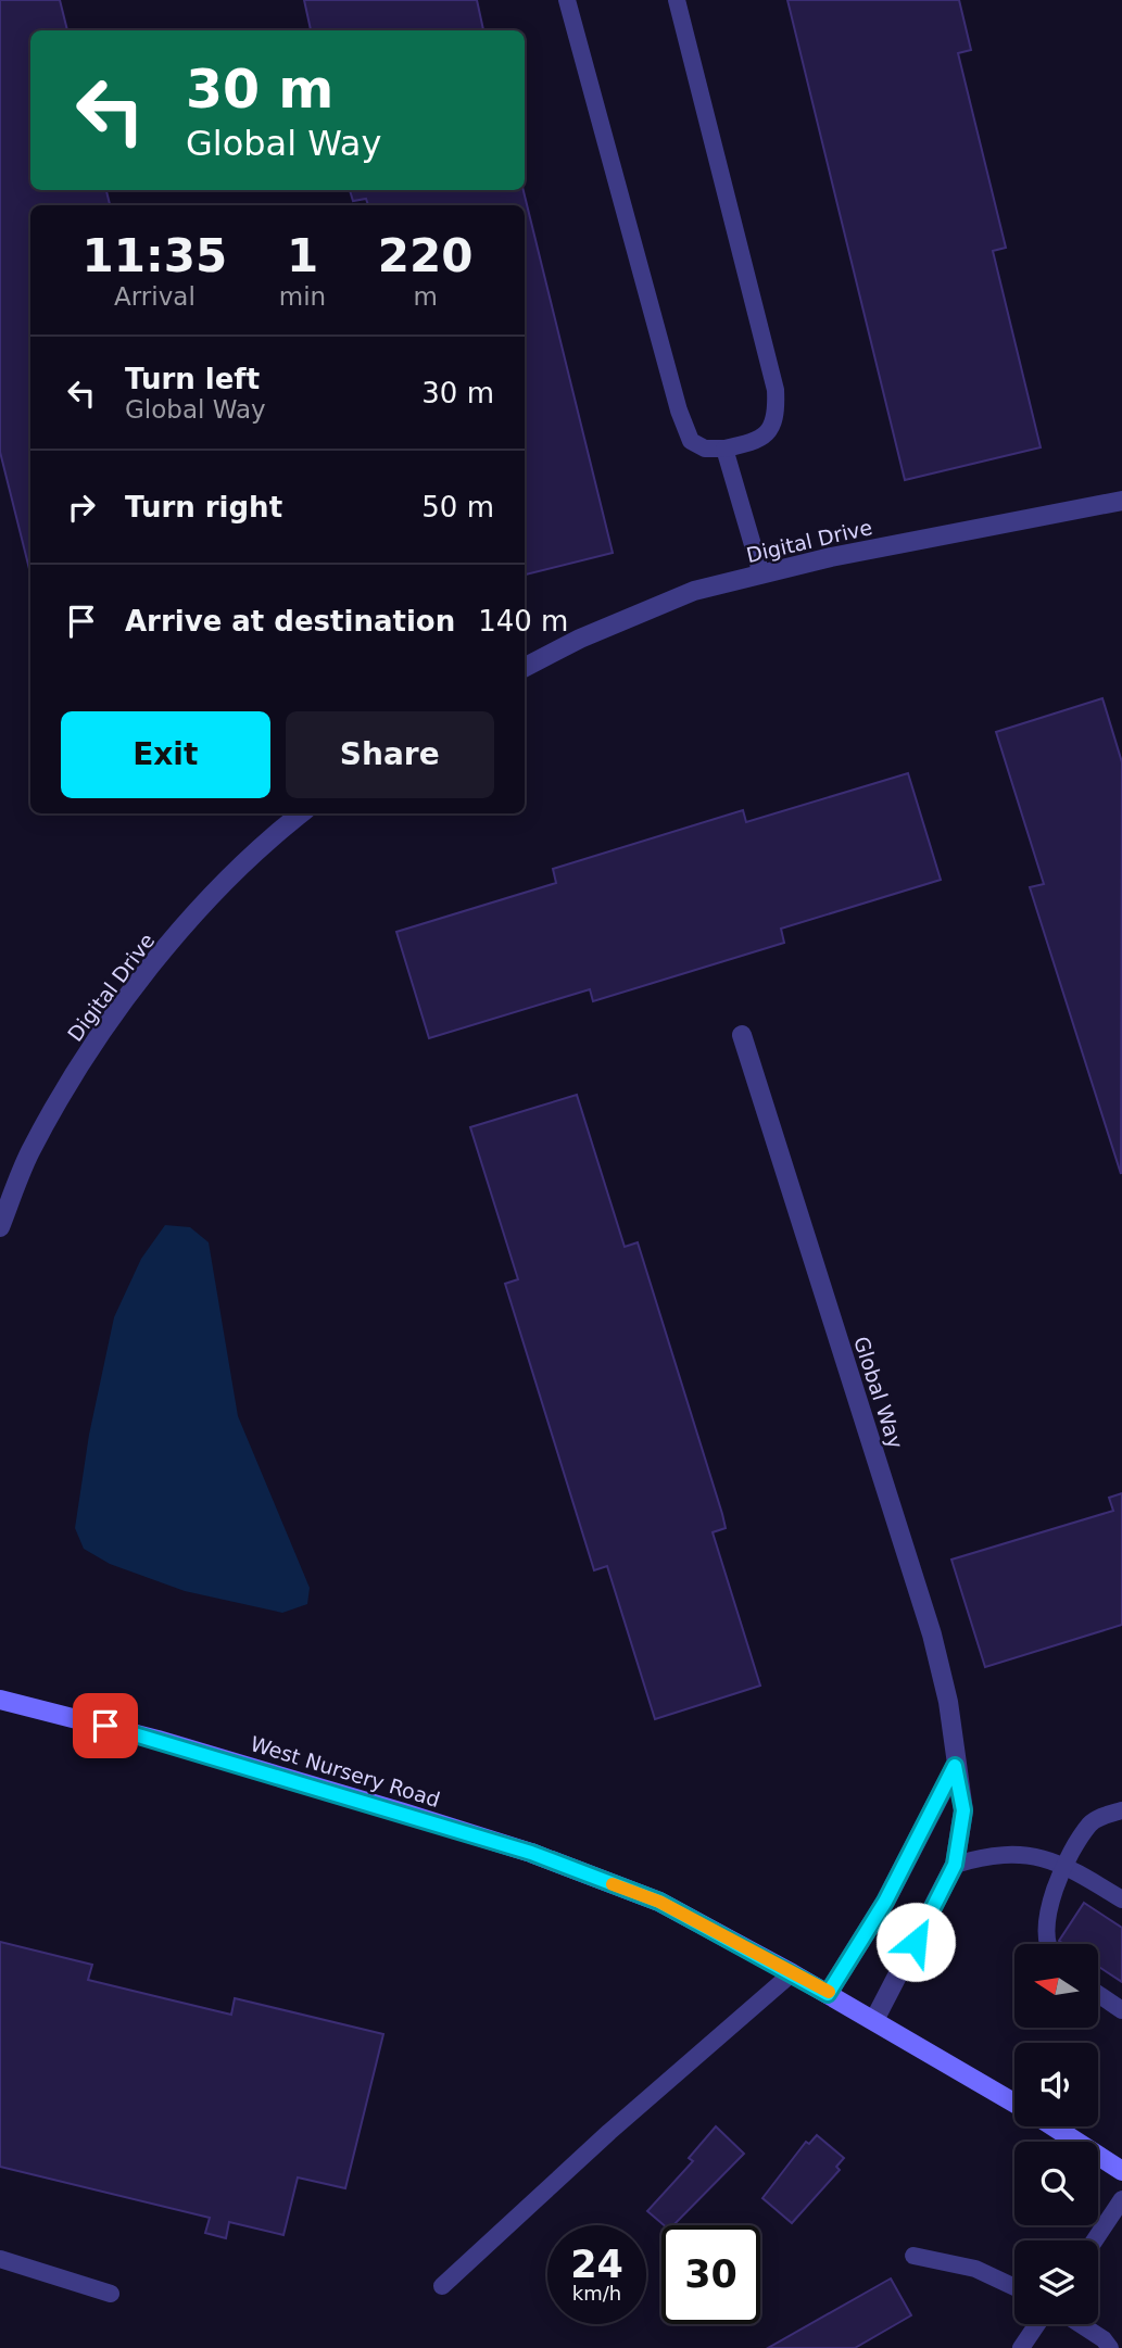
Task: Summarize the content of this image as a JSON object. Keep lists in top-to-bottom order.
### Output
{
  "streets": {
    "main road": ["West Nursery Road"],
    "street": ["Digital Drive", "Global Way"]
  },
  "crossings": [
    ["Global Way", "West Nursery Road"]
  ],
  "north": "left",
  "page": {
    "turn": ["30 m", "Global Way"],
    "eta": [
      "11:35",
      "Arrival",
      "1",
      "min",
      "220",
      "m"
    ],
    "list": [
      {
        "name": "Turn left",
        "note": "Global Way",
        "value": "30 m"
      },
      {
        "name": "Turn right",
        "value": "50 m"
      },
      {
        "name": "Arrive at destination",
        "value": "140 m"
      }
    ],
    "buttons": ["Exit", "Share"],
    "speed": "24 km/h",
    "limit": "30"
  }
}
